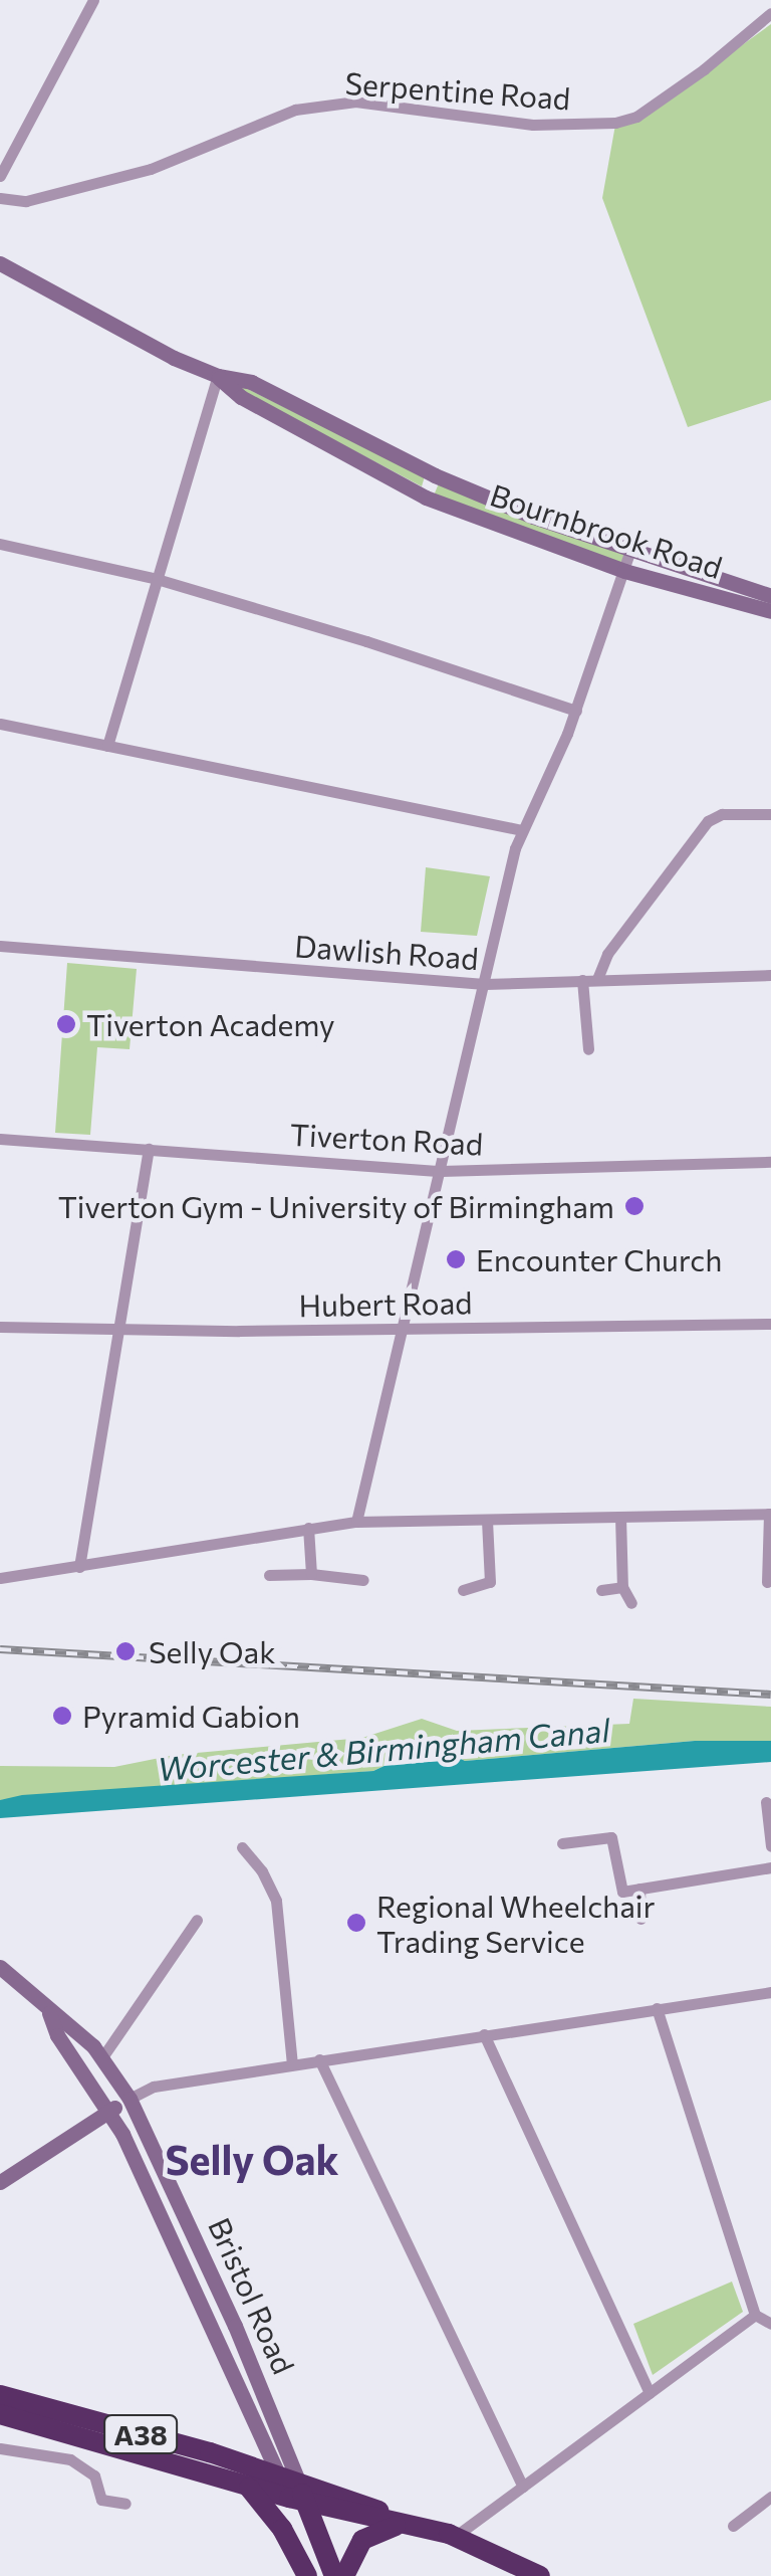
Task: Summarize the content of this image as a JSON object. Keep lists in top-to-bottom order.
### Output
{
  "streets": {
    "highway": ["Bristol Road", "A38"],
    "street": [
      "Serpentine Road",
      "Bournbrook Road",
      "Dawlish Road",
      "Tiverton Road",
      "Hubert Road"
    ]
  },
  "crossings": [
    ["Bristol Road", "A38"]
  ],
  "districts": ["Selly Oak"],
  "water": ["Worcester & Birmingham Canal"],
  "places": [
    "Tiverton Academy",
    "Tiverton Gym - University of Birmingham",
    "Encounter Church",
    "Selly Oak",
    "Pyramid Gabion",
    "Regional Wheelchair Trading Service"
  ]
}
